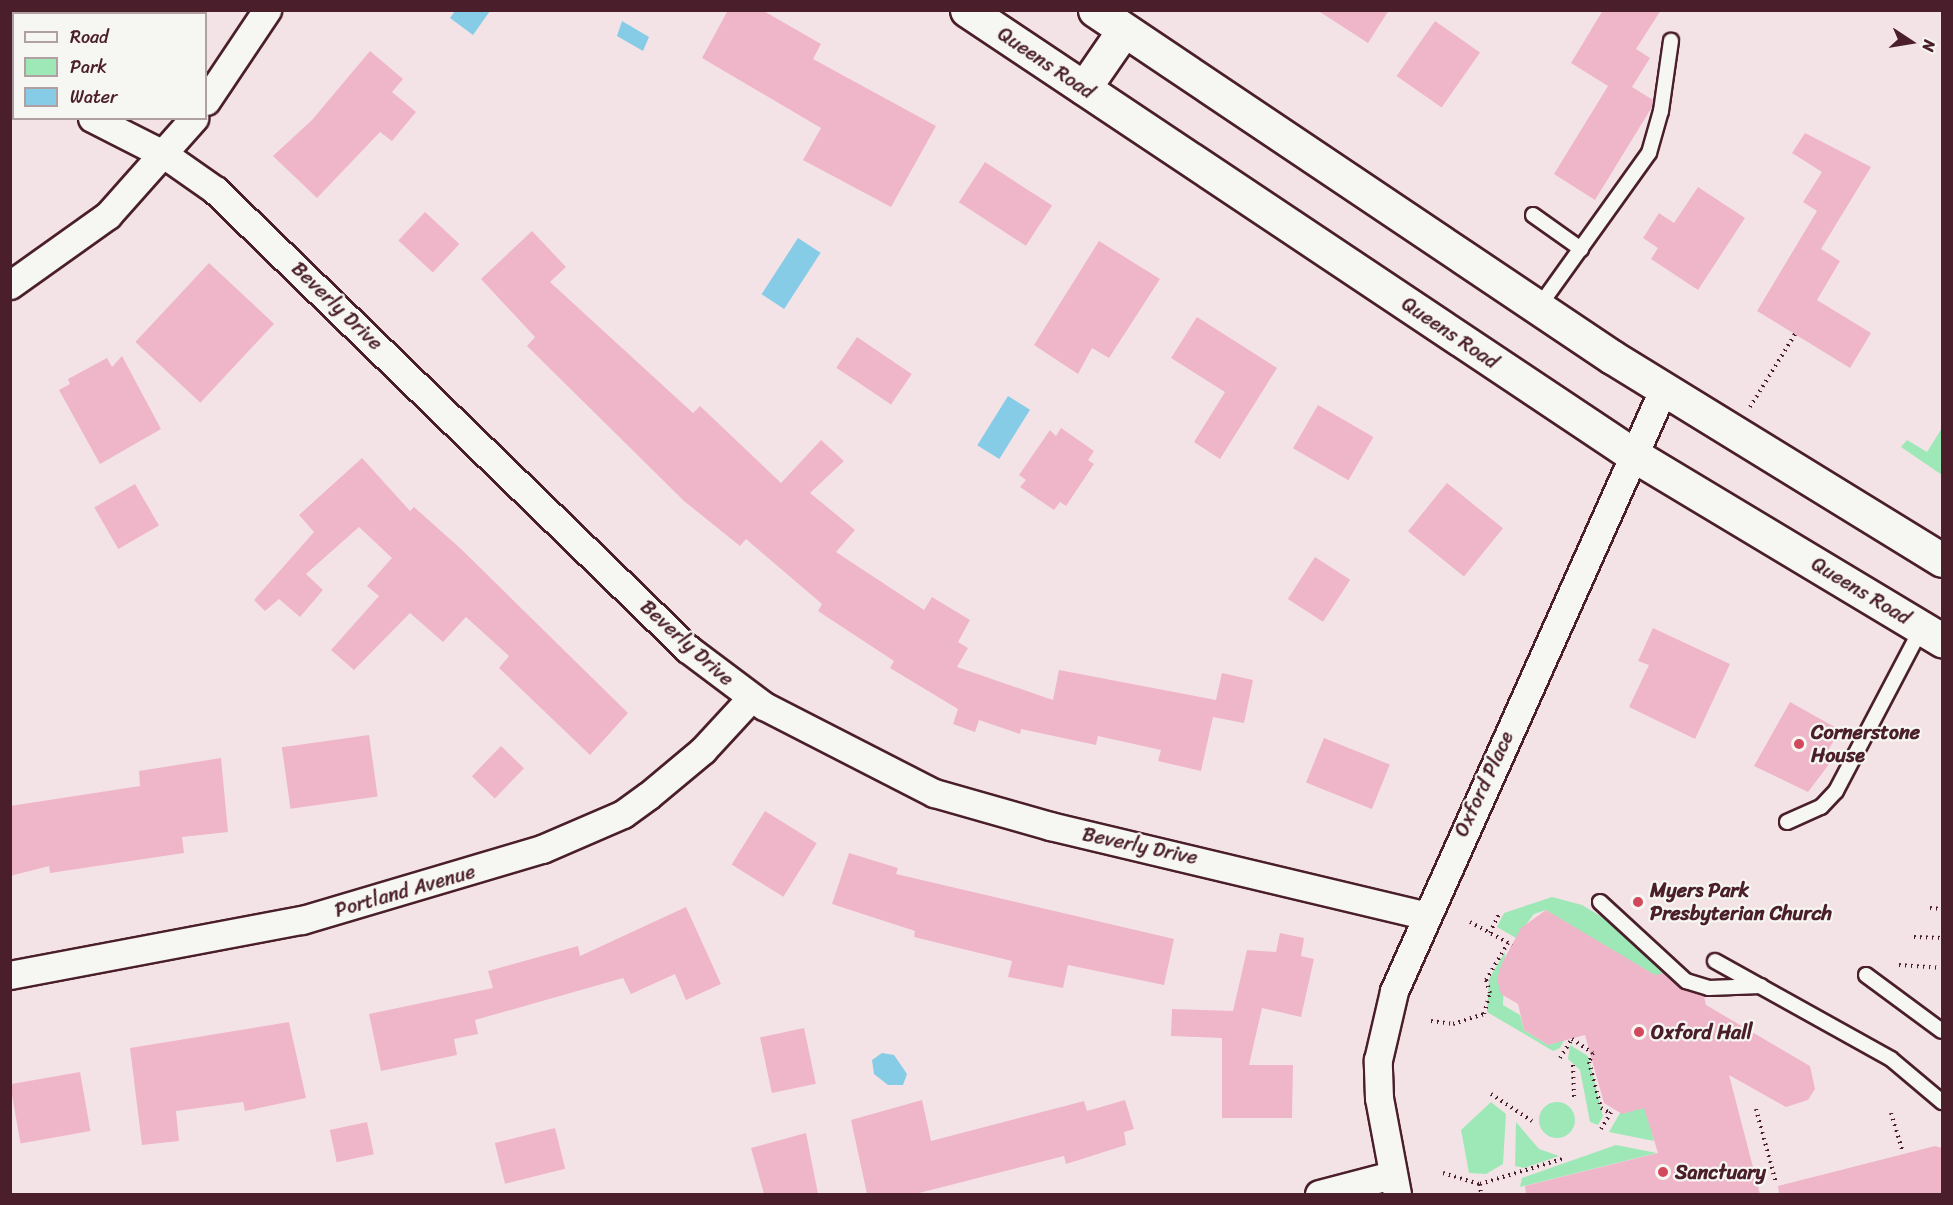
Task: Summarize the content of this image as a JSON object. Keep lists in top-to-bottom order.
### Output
{
  "streets": {
    "street": [
      "Queens Road",
      "Beverly Drive",
      "Oxford Place",
      "Portland Avenue"
    ]
  },
  "crossings": [
    ["Queens Road", "Oxford Place"],
    ["Beverly Drive", "Oxford Place"],
    ["Beverly Drive", "Portland Avenue"]
  ],
  "places": [
    "Cornerstone House",
    "Myers Park Presbyterian Church",
    "Oxford Hall",
    "Sanctuary"
  ],
  "legend": ["Road", "Park", "Water"],
  "north": "right"
}
